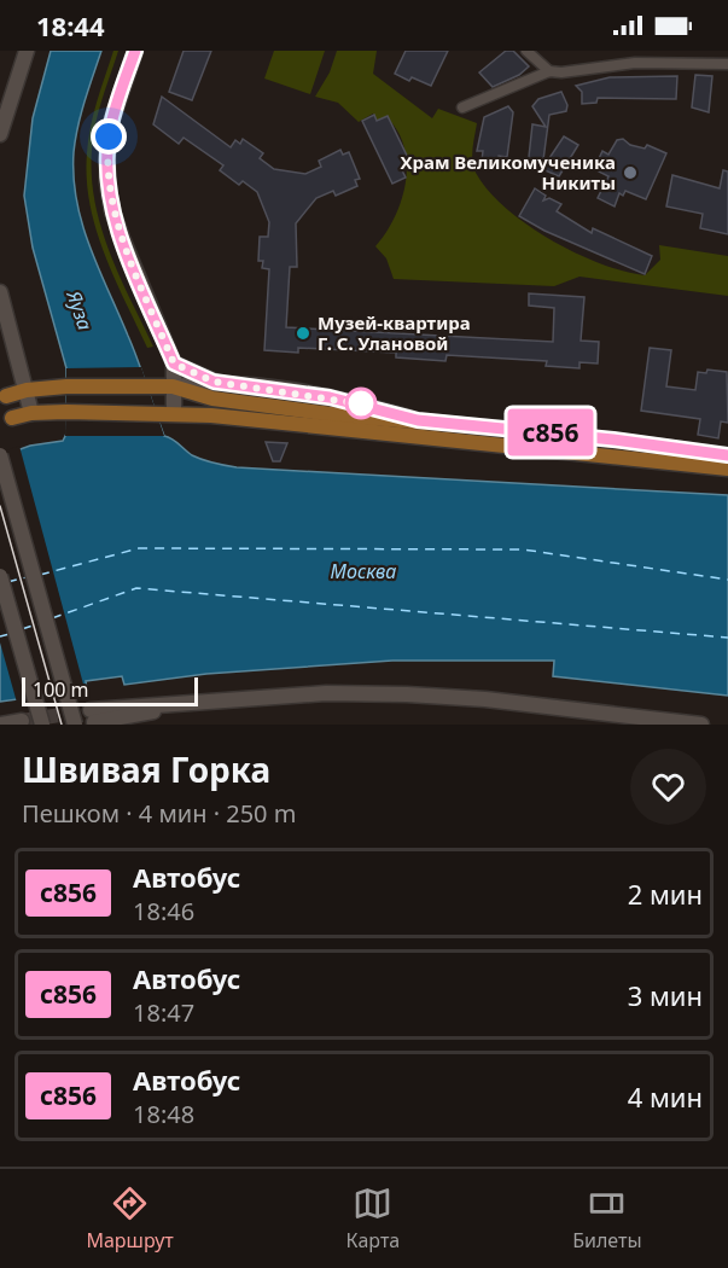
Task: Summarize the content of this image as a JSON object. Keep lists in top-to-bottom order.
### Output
{
  "water": ["Яуза", "Москва"],
  "places": ["Храм Великомученика Никиты", "Музей-квартира Г. С. Улановой"],
  "lines": ["bus line с856"],
  "scale_bar": "100 m",
  "page": {
    "status": "18:44",
    "on_map": "с856",
    "scale": "100 m",
    "heading": ["Швивая Горка", "Пешком · 4 мин · 250 m"],
    "list": [
      {
        "mark": "с856",
        "name": "Автобус",
        "note": "18:46",
        "value": "2 мин"
      },
      {
        "mark": "с856",
        "name": "Автобус",
        "note": "18:47",
        "value": "3 мин"
      },
      {
        "mark": "с856",
        "name": "Автобус",
        "note": "18:48",
        "value": "4 мин"
      }
    ],
    "tabs": ["Маршрут", "Карта", "Билеты"]
  }
}
